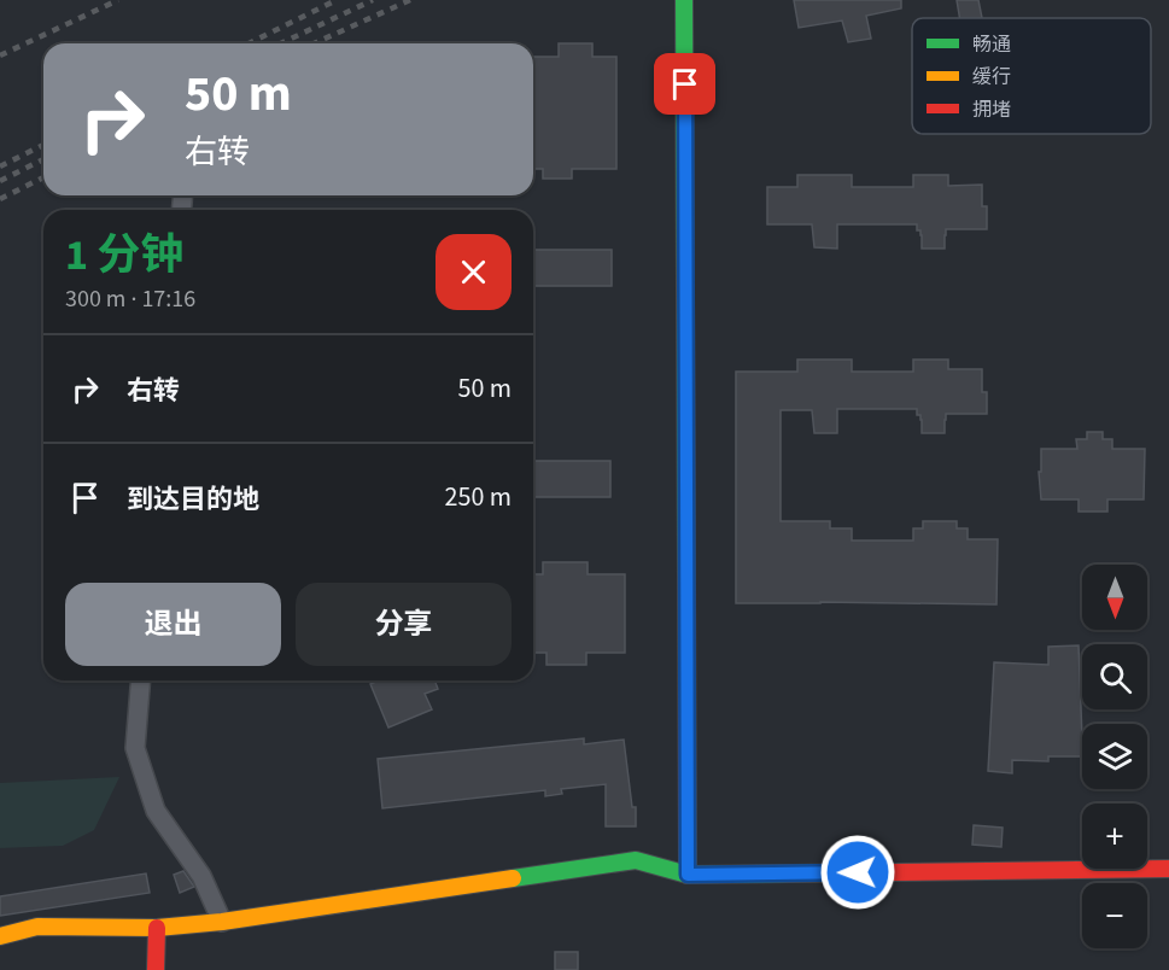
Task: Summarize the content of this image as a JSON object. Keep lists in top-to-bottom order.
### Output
{
  "legend": ["畅通", "缓行", "拥堵"],
  "north": "bottom",
  "page": {
    "turn": ["50 m", "右转"],
    "heading": ["1 分钟", "300 m · 17:16"],
    "list": [
      {
        "name": "右转",
        "value": "50 m"
      },
      {
        "name": "到达目的地",
        "value": "250 m"
      }
    ],
    "map_buttons": ["+", "−"],
    "buttons": ["退出", "分享"]
  }
}
